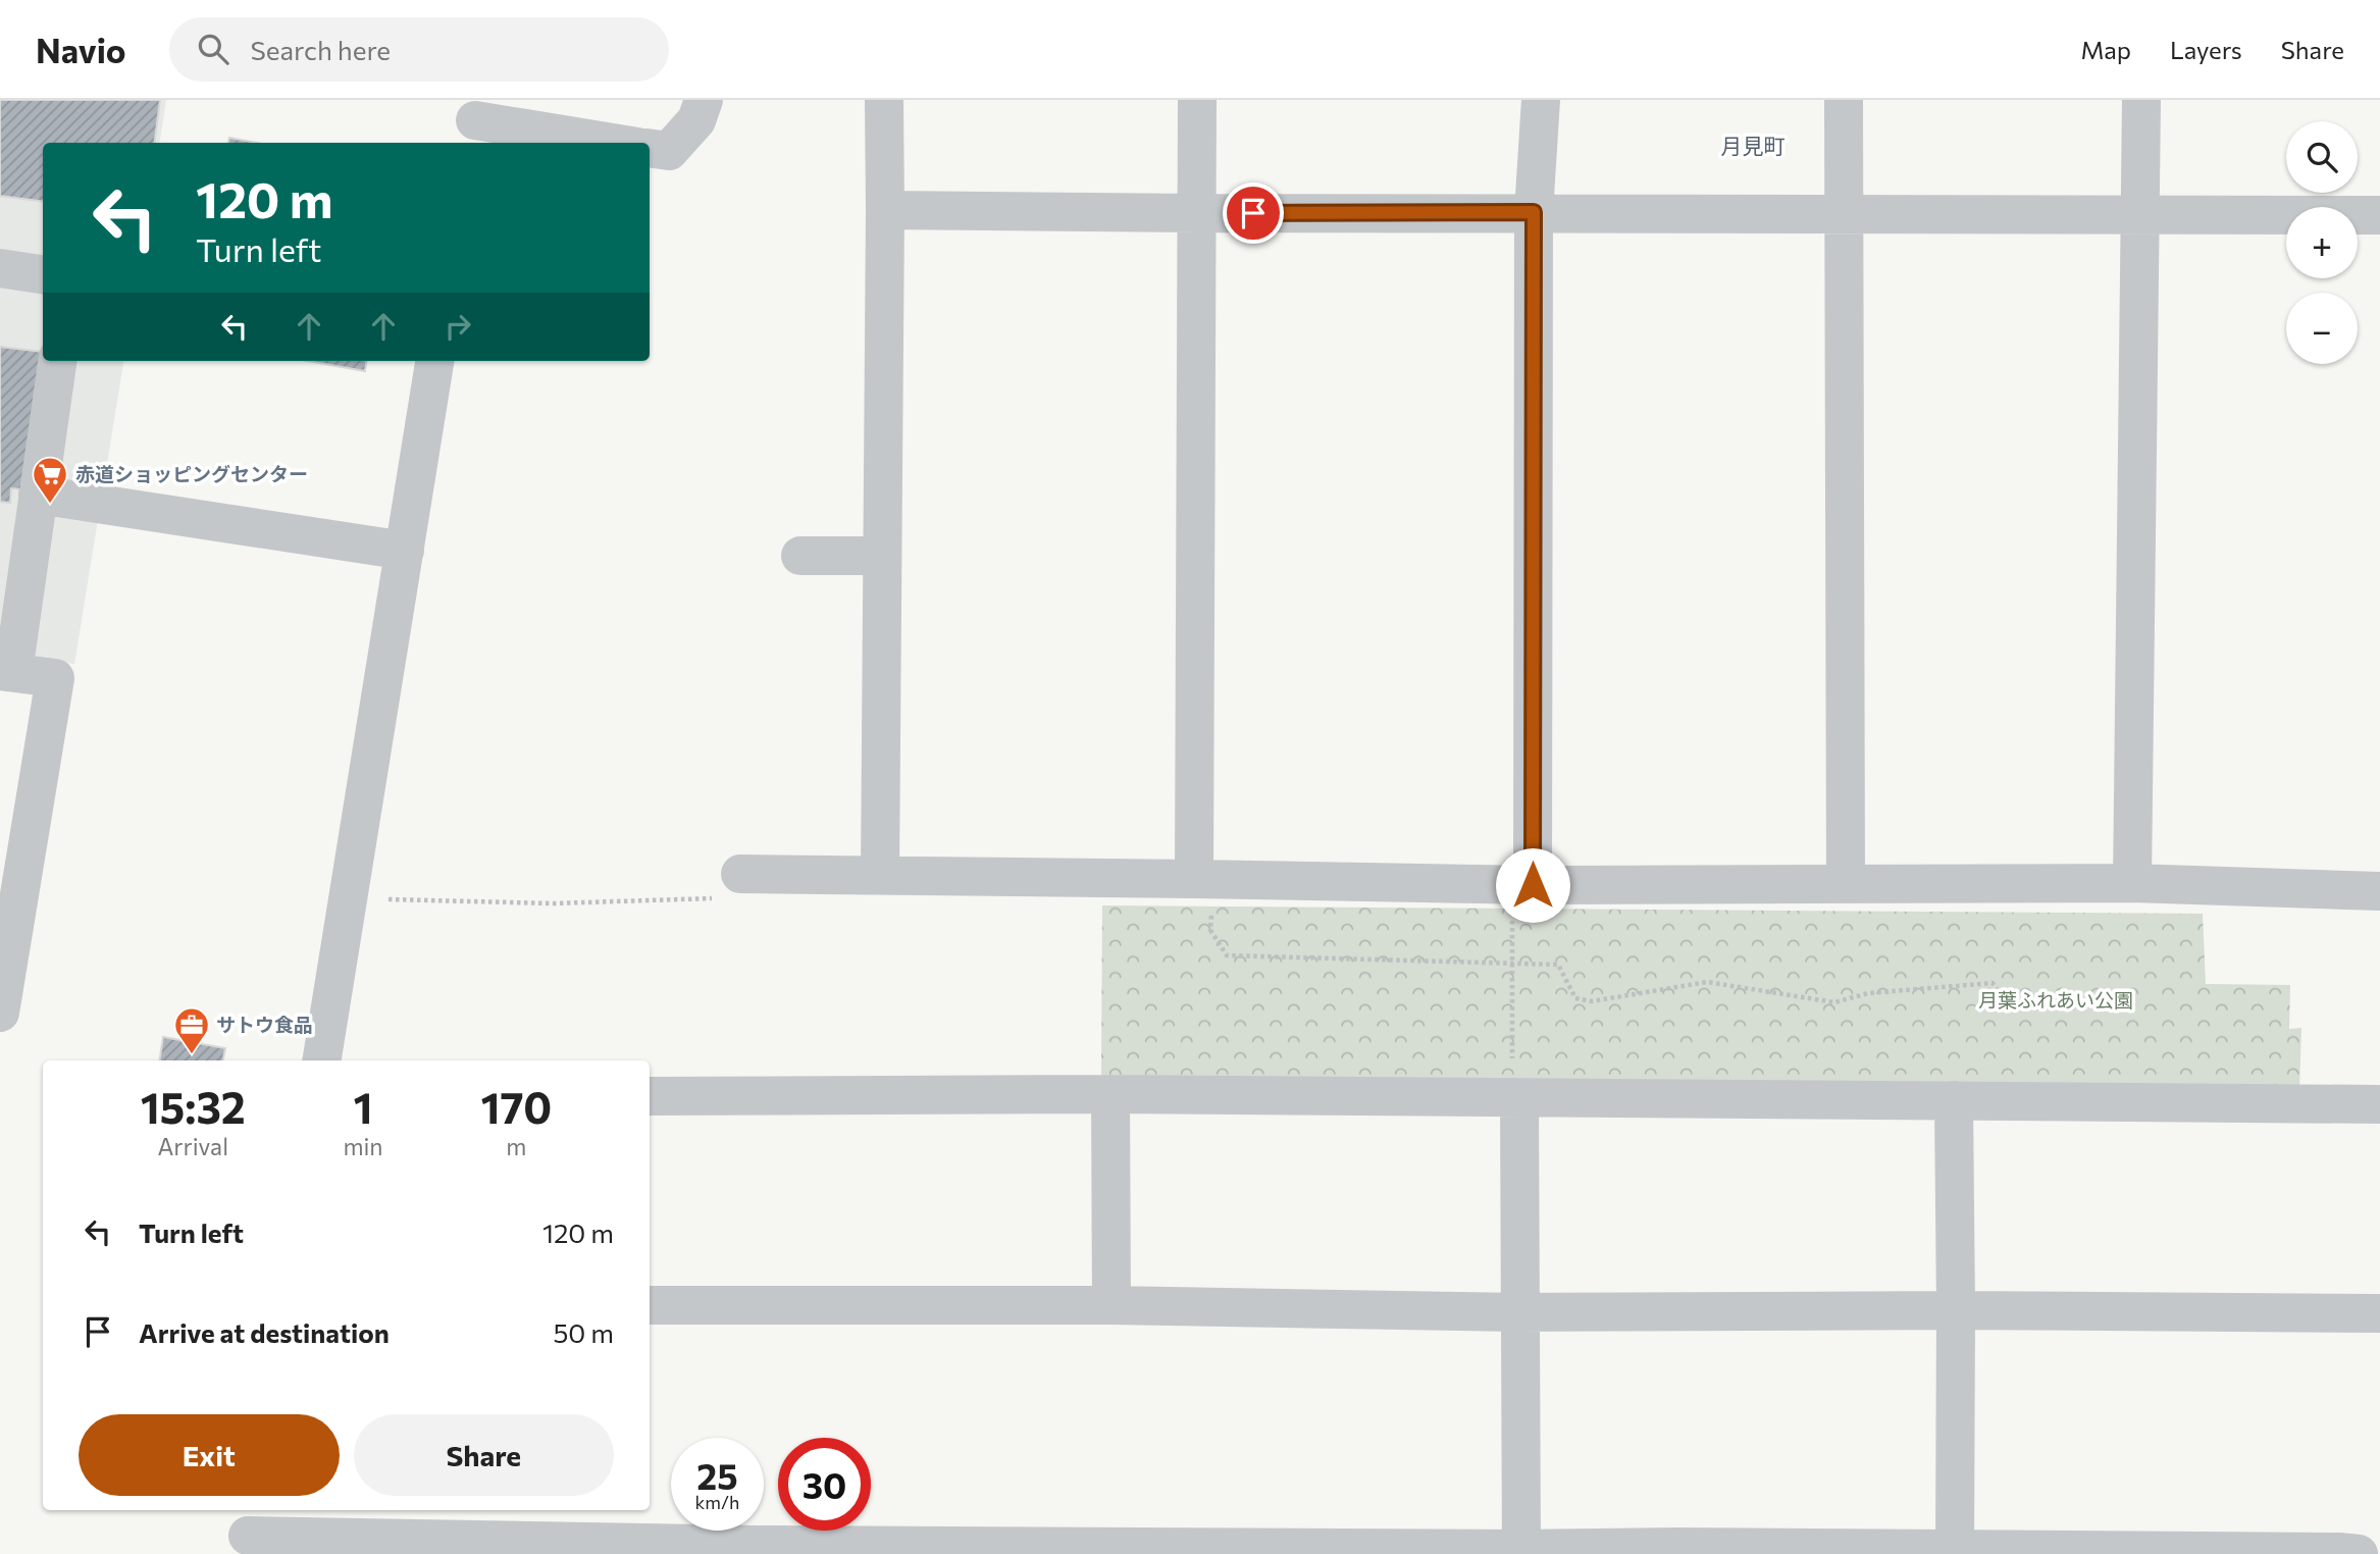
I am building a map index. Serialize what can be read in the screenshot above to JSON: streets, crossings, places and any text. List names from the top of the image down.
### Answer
{
  "districts": ["月見町"],
  "parks": ["月葉ふれあい公園"],
  "places": {
    "supermarket": ["赤道ショッピングセンター"],
    "office": ["サトウ食品"]
  },
  "page": {
    "header": "Navio",
    "search": "Search here",
    "nav": ["Map", "Layers", "Share"],
    "map_buttons": ["+", "−"],
    "turn": ["120 m", "Turn left"],
    "eta": [
      "15:32",
      "Arrival",
      "1",
      "min",
      "170",
      "m"
    ],
    "list": [
      {
        "name": "Turn left",
        "value": "120 m"
      },
      {
        "name": "Arrive at destination",
        "value": "50 m"
      }
    ],
    "buttons": ["Exit", "Share"],
    "speed": "25 km/h",
    "limit": "30"
  }
}
